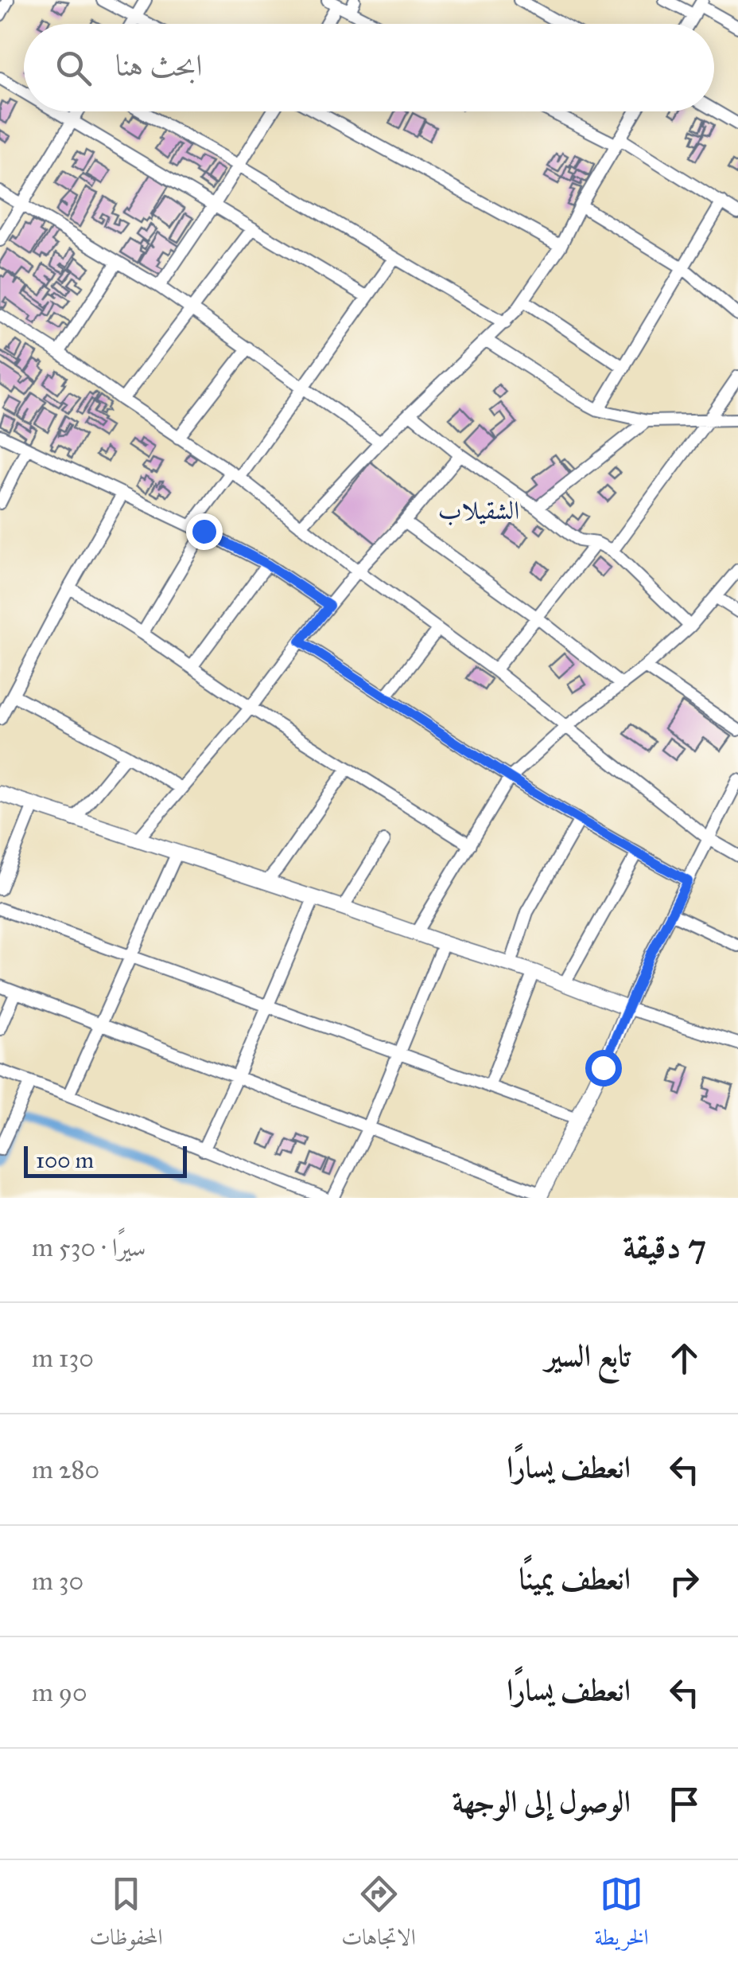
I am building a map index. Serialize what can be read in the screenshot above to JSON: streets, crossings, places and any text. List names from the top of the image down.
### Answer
{
  "districts": ["الشقيلاب"],
  "scale_bar": "100 m",
  "page": {
    "search": "ابحث هنا",
    "scale": "100 m",
    "heading": ["7 دقيقة", "سيرًا · 530 m"],
    "list": [
      ["تابع السير", "130 m"],
      ["انعطف يسارًا", "280 m"],
      ["انعطف يمينًا", "30 m"],
      ["انعطف يسارًا", "90 m"],
      "الوصول إلى الوجهة"
    ],
    "nav": ["الخريطة", "الاتجاهات", "المحفوظات"]
  }
}
